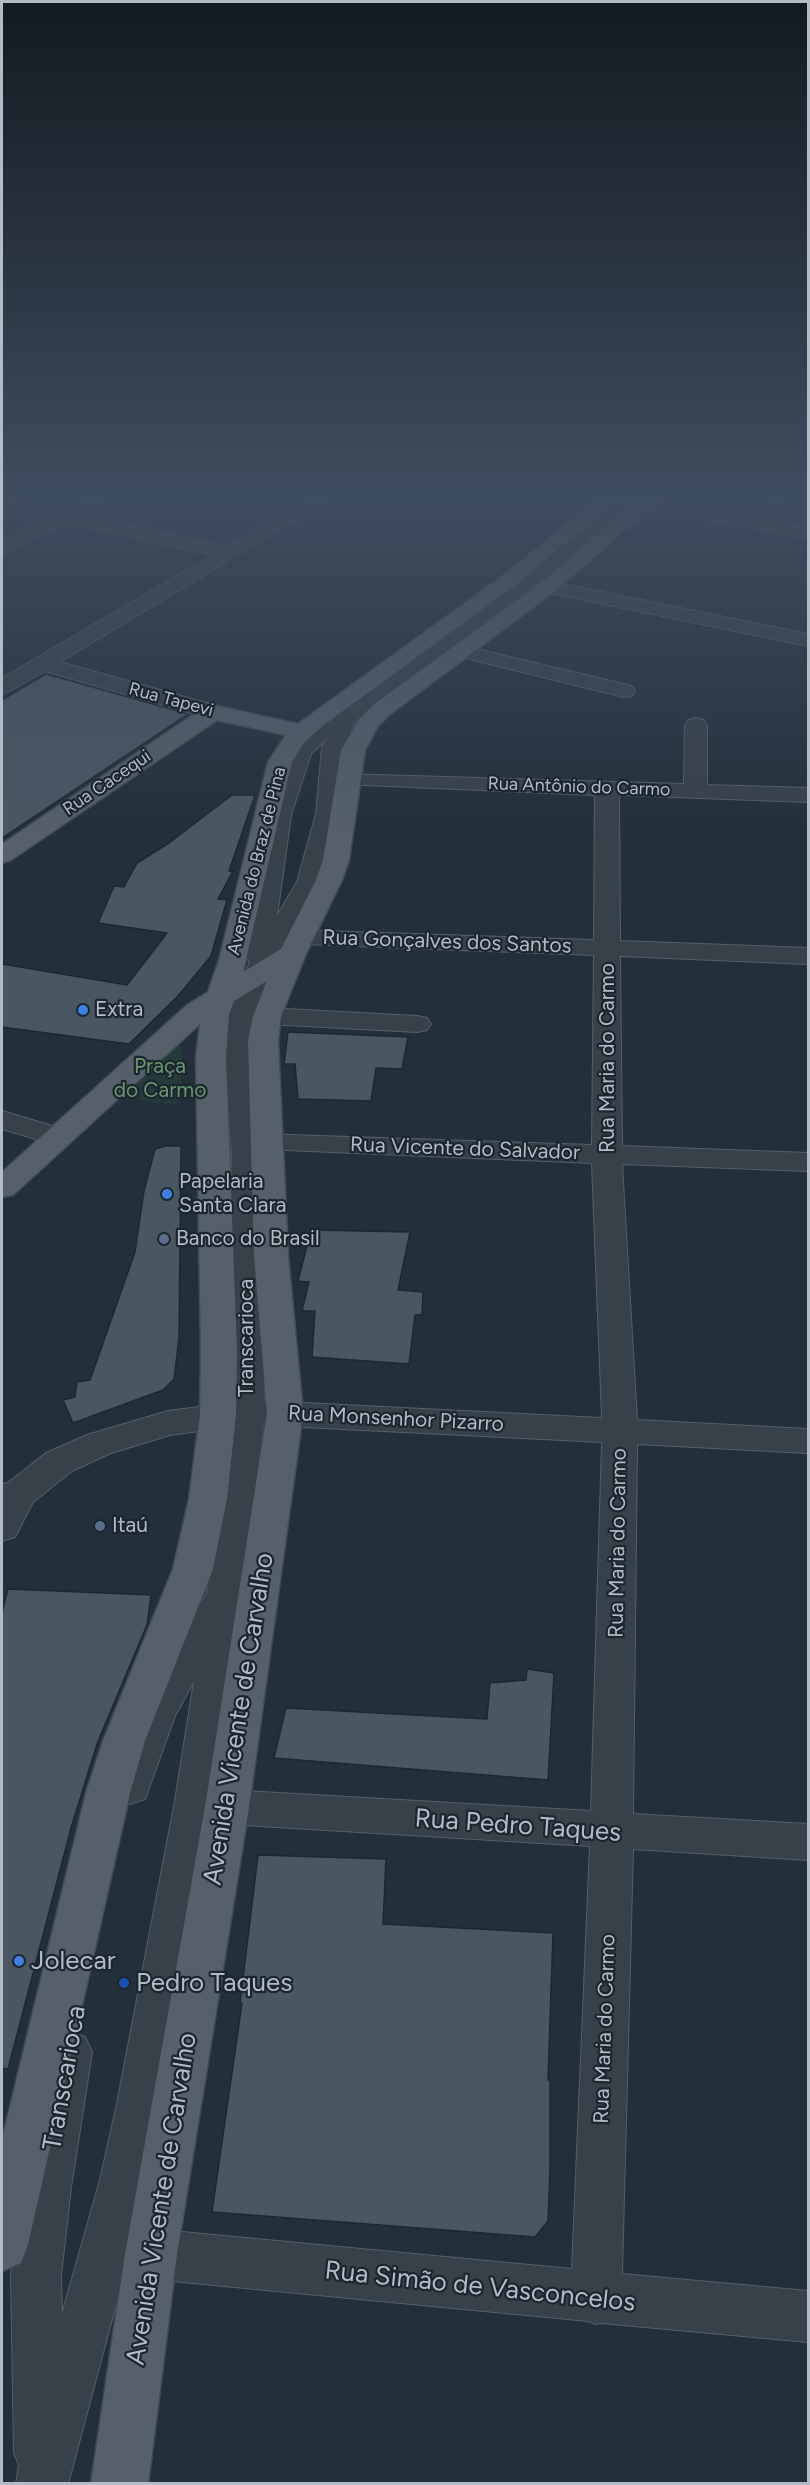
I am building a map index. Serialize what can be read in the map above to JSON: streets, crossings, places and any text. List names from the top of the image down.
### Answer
{
  "streets": {
    "main road": [
      "Rua Tapevi",
      "Rua Cacequi",
      "Avenida do Braz de Pina",
      "Avenida Vicente de Carvalho"
    ],
    "street": [
      "Rua Antônio do Carmo",
      "Rua Gonçalves dos Santos",
      "Rua Maria do Carmo",
      "Rua Vicente do Salvador",
      "Transcarioca",
      "Rua Monsenhor Pizarro",
      "Rua Pedro Taques",
      "Rua Simão de Vasconcelos"
    ]
  },
  "crossings": [
    ["Rua Tapevi", "Rua Cacequi"],
    ["Rua Tapevi", "Avenida do Braz de Pina"],
    ["Rua Antônio do Carmo", "Rua Maria do Carmo"],
    ["Avenida do Braz de Pina", "Rua Gonçalves dos Santos"],
    ["Avenida do Braz de Pina", "Transcarioca"],
    ["Avenida do Braz de Pina", "Avenida Vicente de Carvalho"],
    ["Rua Gonçalves dos Santos", "Rua Maria do Carmo"],
    ["Rua Gonçalves dos Santos", "Avenida Vicente de Carvalho"],
    ["Rua Maria do Carmo", "Rua Vicente do Salvador"],
    ["Rua Maria do Carmo", "Rua Monsenhor Pizarro"],
    ["Rua Maria do Carmo", "Rua Pedro Taques"],
    ["Rua Maria do Carmo", "Rua Simão de Vasconcelos"],
    ["Rua Vicente do Salvador", "Avenida Vicente de Carvalho"],
    ["Transcarioca", "Rua Monsenhor Pizarro"],
    ["Transcarioca", "Avenida Vicente de Carvalho"],
    ["Rua Monsenhor Pizarro", "Avenida Vicente de Carvalho"],
    ["Avenida Vicente de Carvalho", "Rua Pedro Taques"],
    ["Avenida Vicente de Carvalho", "Rua Simão de Vasconcelos"]
  ],
  "parks": ["Praça do Carmo"],
  "places": [
    "Extra",
    "Papelaria Santa Clara",
    "Banco do Brasil",
    "Itaú",
    "Jolecar",
    "Pedro Taques"
  ]
}
